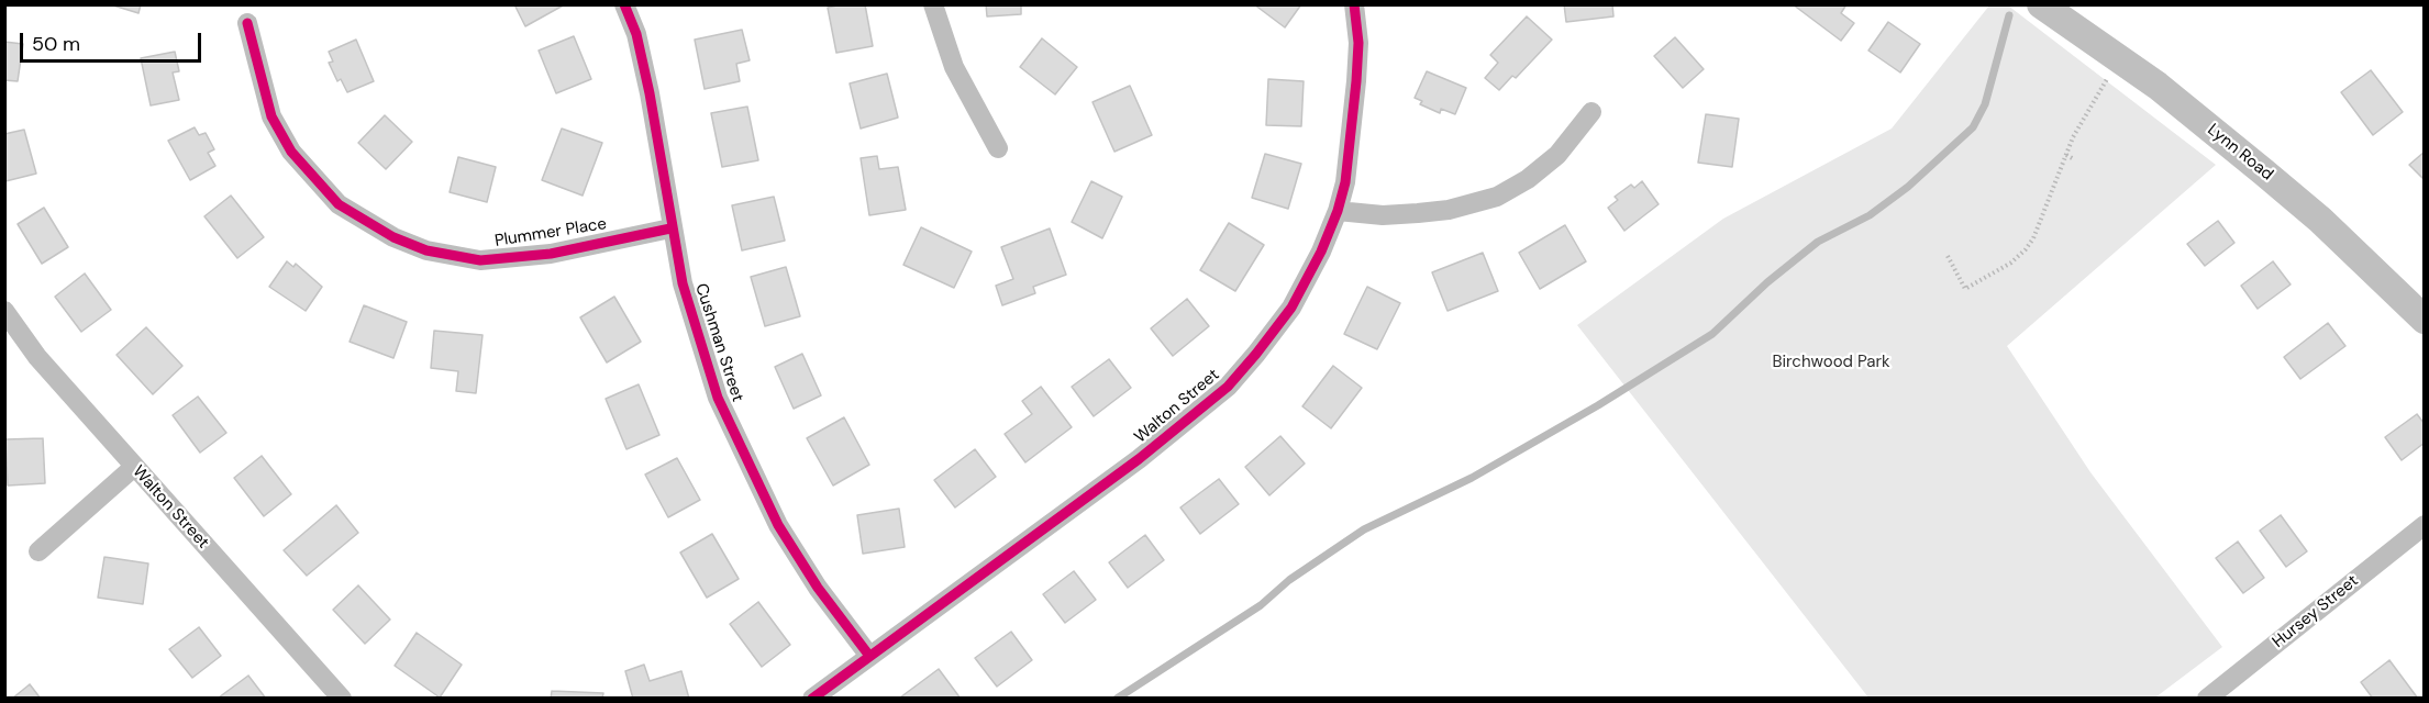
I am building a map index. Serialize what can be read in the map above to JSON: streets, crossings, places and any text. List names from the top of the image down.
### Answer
{
  "streets": {
    "street": [
      "Lynn Road",
      "Plummer Place",
      "Cushman Street",
      "Walton Street",
      "Hursey Street"
    ]
  },
  "crossings": [
    ["Plummer Place", "Cushman Street"],
    ["Cushman Street", "Walton Street"]
  ],
  "parks": ["Birchwood Park"],
  "scale_bar": "50 m"
}
